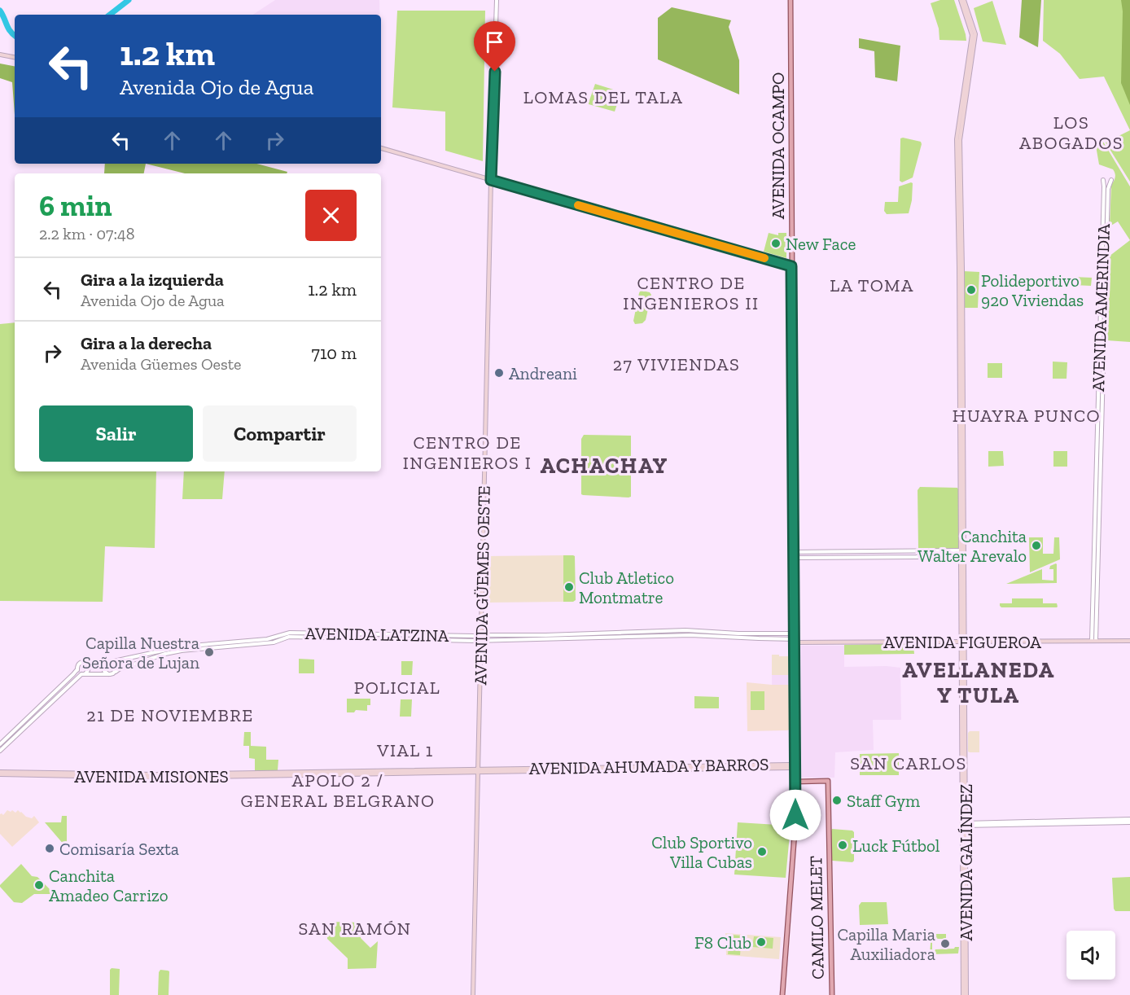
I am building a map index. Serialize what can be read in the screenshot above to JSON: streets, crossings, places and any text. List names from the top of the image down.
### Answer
{
  "streets": {
    "main road": [
      "AVENIDA OCAMPO",
      "AVENIDA GÜEMES OESTE",
      "AVENIDA FIGUEROA",
      "AVENIDA AHUMADA Y BARROS",
      "AVENIDA MISIONES",
      "AVENIDA GALÍNDEZ",
      "CAMILO MELET"
    ],
    "street": ["AVENIDA AMERINDIA", "AVENIDA LATZINA"]
  },
  "crossings": [
    ["AVENIDA OCAMPO", "AVENIDA LATZINA"],
    ["AVENIDA OCAMPO", "AVENIDA FIGUEROA"],
    ["AVENIDA OCAMPO", "AVENIDA AHUMADA Y BARROS"],
    ["AVENIDA OCAMPO", "CAMILO MELET"],
    ["AVENIDA AMERINDIA", "AVENIDA FIGUEROA"],
    ["AVENIDA GÜEMES OESTE", "AVENIDA LATZINA"],
    ["AVENIDA GÜEMES OESTE", "AVENIDA AHUMADA Y BARROS"],
    ["AVENIDA GÜEMES OESTE", "AVENIDA MISIONES"],
    ["AVENIDA LATZINA", "AVENIDA FIGUEROA"],
    ["AVENIDA FIGUEROA", "AVENIDA GALÍNDEZ"],
    ["AVENIDA AHUMADA Y BARROS", "AVENIDA MISIONES"]
  ],
  "districts": [
    "LOMAS DEL TALA",
    "LOS ABOGADOS",
    "CENTRO DE INGENIEROS II",
    "LA TOMA",
    "27 VIVIENDAS",
    "HUAYRA PUNCO",
    "CENTRO DE INGENIEROS I",
    "ACHACHAY",
    "AVELLANEDA Y TULA",
    "POLICIAL",
    "21 DE NOVIEMBRE",
    "VIAL 1",
    "SAN CARLOS",
    "APOLO 2 / GENERAL BELGRANO",
    "SAN RAMÓN"
  ],
  "places": [
    "New Face",
    "Polideportivo 920 Viviendas",
    "Andreani",
    "Canchita Walter Arevalo",
    "Club Atletico Montmatre",
    "Capilla Nuestra Señora de Lujan",
    "Staff Gym",
    "Luck Fútbol",
    "Comisaría Sexta",
    "Club Sportivo Villa Cubas",
    "Canchita Amadeo Carrizo",
    "F8 Club",
    "Capilla Maria Auxiliadora"
  ],
  "page": {
    "turn": ["1.2 km", "Avenida Ojo de Agua"],
    "heading": ["6 min", "2.2 km · 07:48"],
    "list": [
      {
        "name": "Gira a la izquierda",
        "note": "Avenida Ojo de Agua",
        "value": "1.2 km"
      },
      {
        "name": "Gira a la derecha",
        "note": "Avenida Güemes Oeste",
        "value": "710 m"
      }
    ],
    "buttons": ["Salir", "Compartir"]
  }
}
